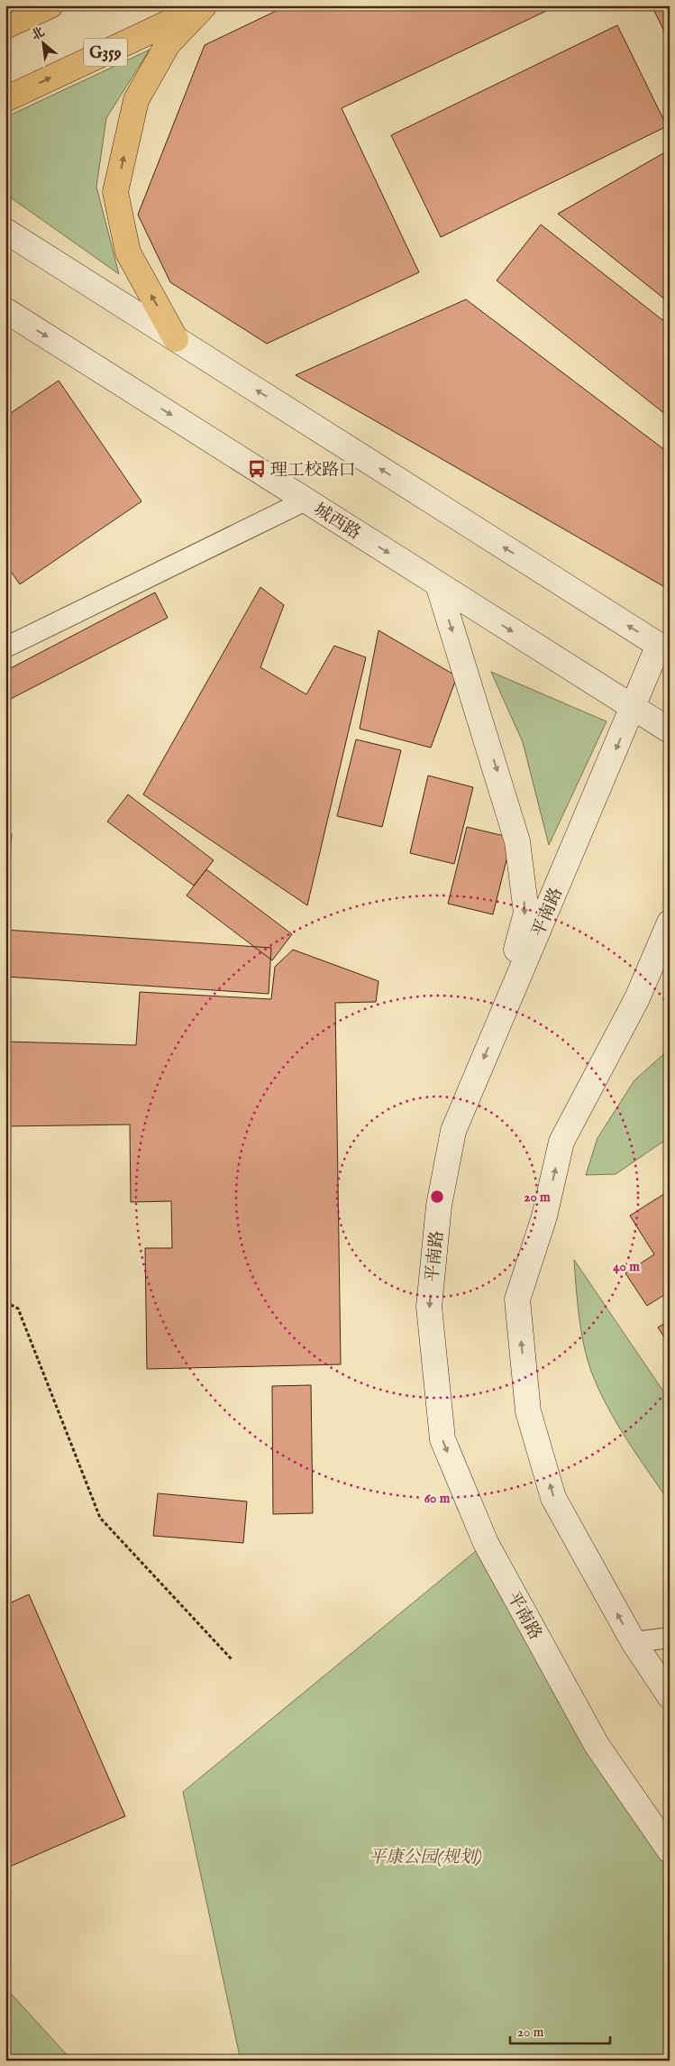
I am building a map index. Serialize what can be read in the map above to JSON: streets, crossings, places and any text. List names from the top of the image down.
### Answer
{
  "streets": {
    "highway": ["G359"],
    "main road": ["城西路", "平南路"]
  },
  "crossings": [
    ["城西路", "平南路"]
  ],
  "parks": ["平康公园(规划)"],
  "places": {
    "bus stop": ["理工校路口"]
  },
  "scale_bar": "20 m",
  "north": "top left",
  "rings": ["20 m", "40 m", "60 m"]
}
